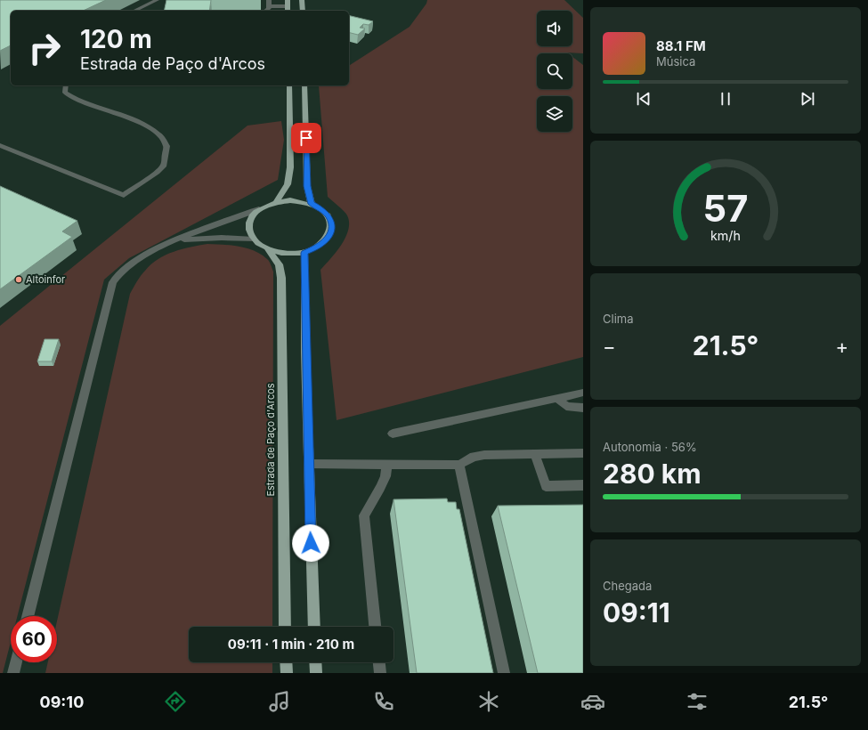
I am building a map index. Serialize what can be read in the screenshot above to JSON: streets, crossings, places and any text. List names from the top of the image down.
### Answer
{
  "streets": {
    "main road": ["Estrada de Paço d'Arcos"]
  },
  "places": ["Altoinfor"],
  "page": {
    "turn": ["120 m", "Estrada de Paço d'Arcos"],
    "song": ["88.1 FM", "Música"],
    "tile": [
      "Clima",
      ["Autonomia · 56%", "280 km"],
      ["Chegada", "09:11"]
    ],
    "heat": ["−", "21.5°", "+"],
    "limit": "60",
    "trip": "09:11 · 1 min · 210 m",
    "tabs": ["09:10", "21.5°"],
    "gauge": ["57", "km/h"]
  }
}
